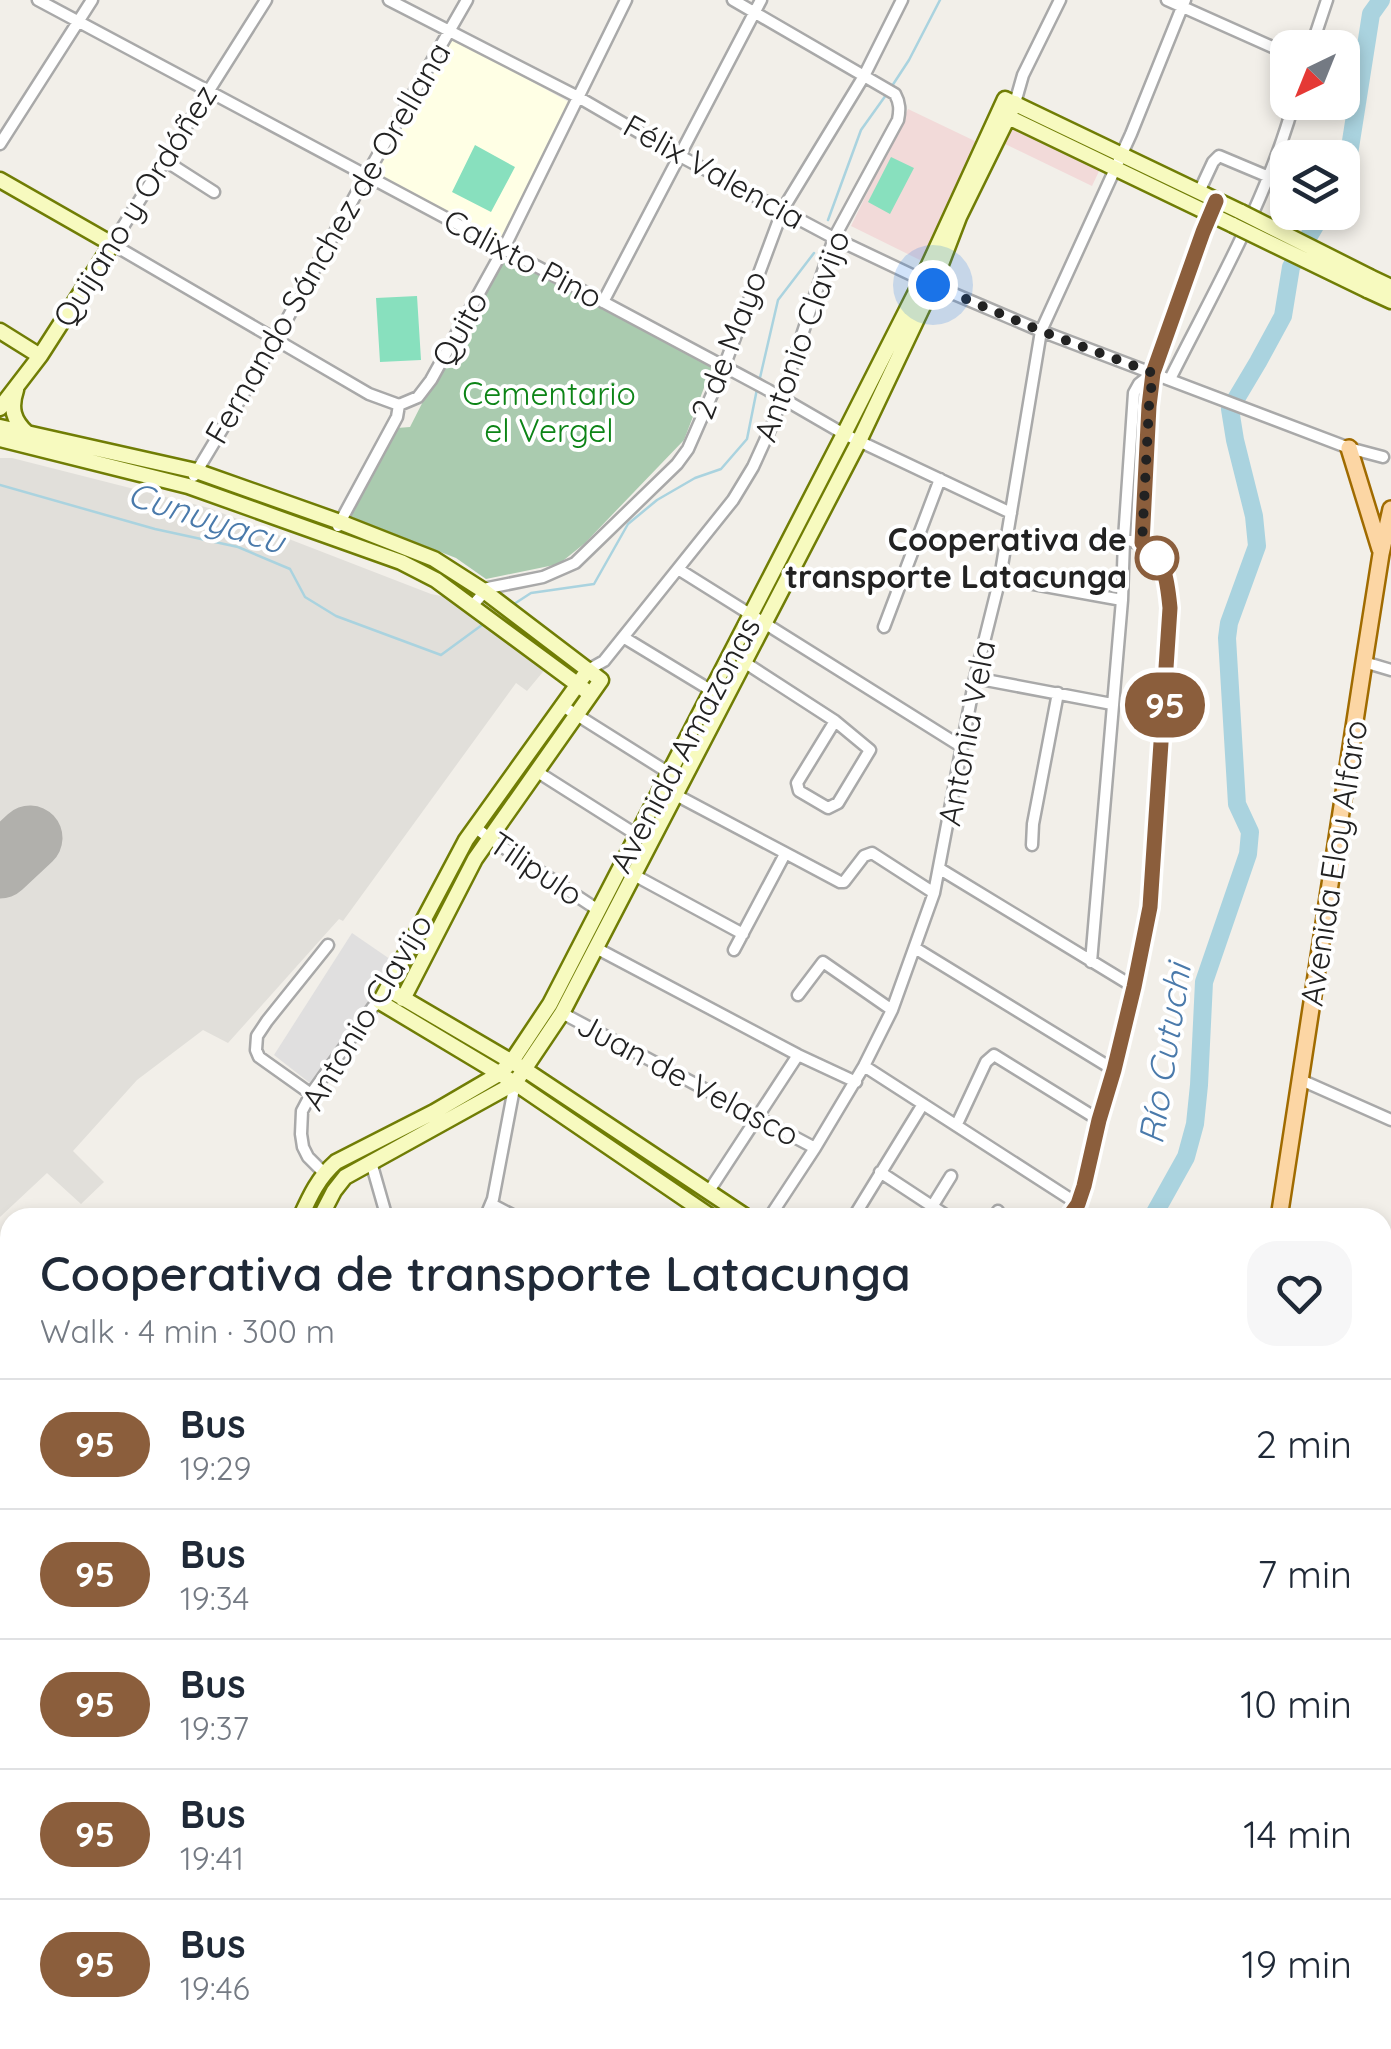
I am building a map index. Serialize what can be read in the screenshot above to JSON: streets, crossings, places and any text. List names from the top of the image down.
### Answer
{
  "streets": {
    "main road": [
      "Quijano y Ordóñez",
      "Antonio Clavijo",
      "Avenida Amazonas",
      "Avenida Eloy Alfaro"
    ],
    "street": [
      "Félix Valencia",
      "Fernando Sánchez de Orellana",
      "Calixto Pino",
      "Quito",
      "2 de Mayo",
      "Antonia Vela",
      "Tilipulo",
      "Juan de Velasco"
    ]
  },
  "crossings": [
    ["Félix Valencia", "Fernando Sánchez de Orellana"],
    ["Félix Valencia", "Quito"],
    ["Félix Valencia", "Antonio Clavijo"],
    ["Félix Valencia", "2 de Mayo"],
    ["Félix Valencia", "Antonia Vela"],
    ["Félix Valencia", "Avenida Amazonas"],
    ["Quijano y Ordóñez", "Calixto Pino"],
    ["Fernando Sánchez de Orellana", "Calixto Pino"],
    ["Calixto Pino", "Quito"],
    ["Calixto Pino", "Antonio Clavijo"],
    ["Calixto Pino", "2 de Mayo"],
    ["Calixto Pino", "Antonia Vela"],
    ["Calixto Pino", "Avenida Amazonas"],
    ["Antonio Clavijo", "2 de Mayo"],
    ["Antonio Clavijo", "Avenida Amazonas"],
    ["Antonio Clavijo", "Tilipulo"],
    ["Antonia Vela", "Juan de Velasco"],
    ["Avenida Amazonas", "Tilipulo"],
    ["Avenida Amazonas", "Juan de Velasco"]
  ],
  "water": ["Cunuyacu", "Río Cutuchi"],
  "parks": ["Cementario el Vergel"],
  "places": ["Cooperativa de transporte Latacunga"],
  "lines": ["bus line 95"],
  "north": "bottom left",
  "page": {
    "on_map": "95",
    "heading": ["Cooperativa de transporte Latacunga", "Walk · 4 min · 300 m"],
    "list": [
      {
        "mark": "95",
        "name": "Bus",
        "note": "19:29",
        "value": "2 min"
      },
      {
        "mark": "95",
        "name": "Bus",
        "note": "19:34",
        "value": "7 min"
      },
      {
        "mark": "95",
        "name": "Bus",
        "note": "19:37",
        "value": "10 min"
      },
      {
        "mark": "95",
        "name": "Bus",
        "note": "19:41",
        "value": "14 min"
      },
      {
        "mark": "95",
        "name": "Bus",
        "note": "19:46",
        "value": "19 min"
      }
    ]
  }
}
